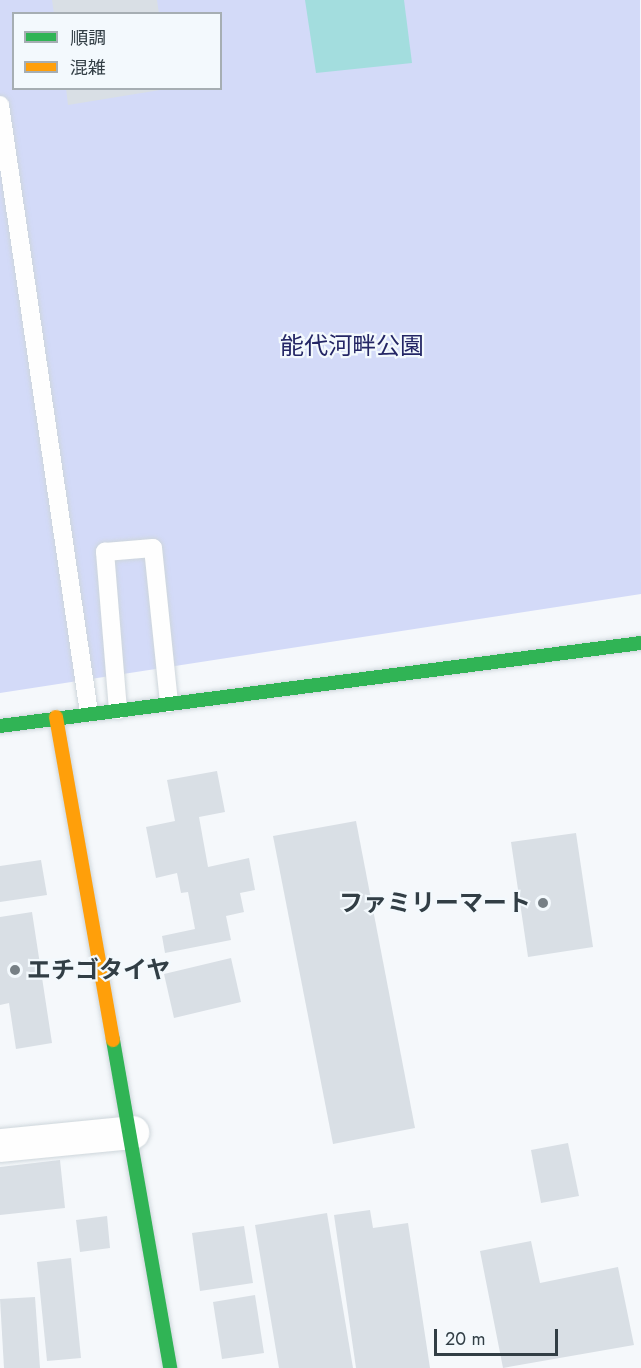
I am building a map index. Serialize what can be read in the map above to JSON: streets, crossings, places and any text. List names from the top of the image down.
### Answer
{
  "parks": ["能代河畔公園"],
  "places": ["ファミリーマート", "エチゴタイヤ"],
  "legend": ["順調", "混雑"],
  "scale_bar": "20 m"
}
